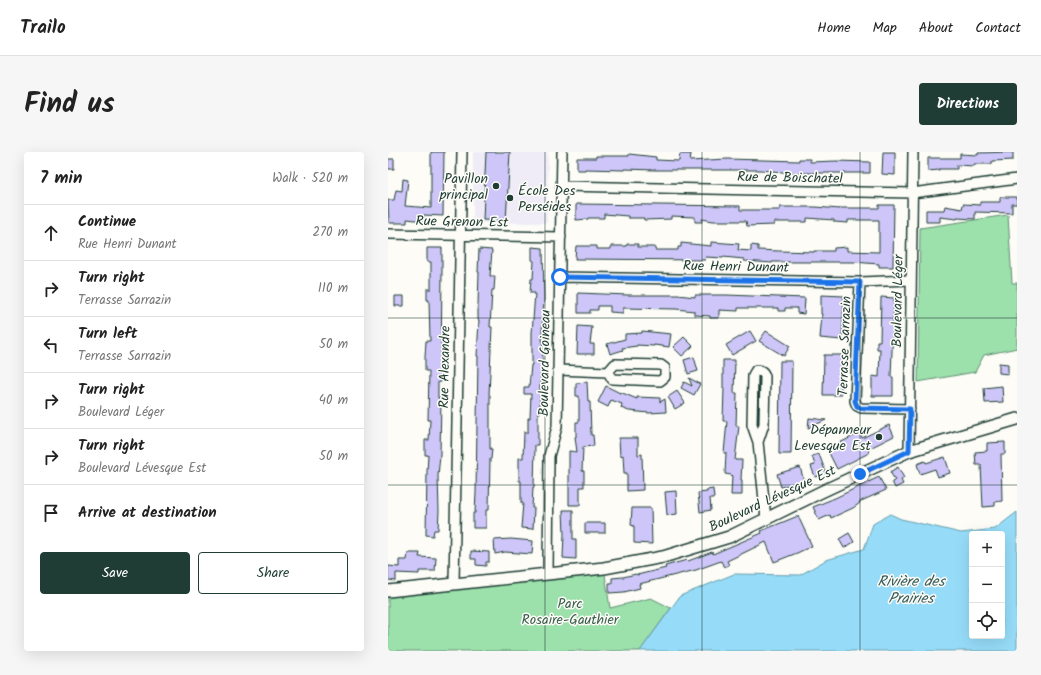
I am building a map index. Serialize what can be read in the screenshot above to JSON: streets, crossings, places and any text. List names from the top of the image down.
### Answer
{
  "streets": {
    "street": [
      "Rue de Boischatel",
      "Rue Grenon Est",
      "Rue Henri Dunant",
      "Boulevard Léger",
      "Terrasse Sarrazin",
      "Boulevard Goineau",
      "Rue Alexandre",
      "Boulevard Lévesque Est"
    ]
  },
  "crossings": [
    ["Rue de Boischatel", "Boulevard Léger"],
    ["Rue de Boischatel", "Boulevard Goineau"],
    ["Rue Grenon Est", "Boulevard Goineau"],
    ["Rue Grenon Est", "Rue Alexandre"],
    ["Rue Henri Dunant", "Boulevard Léger"],
    ["Rue Henri Dunant", "Terrasse Sarrazin"],
    ["Rue Henri Dunant", "Boulevard Goineau"],
    ["Boulevard Léger", "Terrasse Sarrazin"],
    ["Boulevard Léger", "Boulevard Lévesque Est"],
    ["Boulevard Goineau", "Boulevard Lévesque Est"],
    ["Rue Alexandre", "Boulevard Lévesque Est"]
  ],
  "water": ["Rivière des Prairies"],
  "parks": ["Parc Rosaire-Gauthier"],
  "places": ["Pavillon principal", "École Des Perséides", "Dépanneur Levesque Est"],
  "page": {
    "header": "Trailo",
    "nav": [
      "Home",
      "Map",
      "About",
      "Contact"
    ],
    "title": "Find us",
    "buttons": [
      "Directions",
      ["Save", "Share"]
    ],
    "heading": ["7 min", "Walk · 520 m"],
    "list": [
      ["Continue", "Rue Henri Dunant", "270 m"],
      ["Turn right", "Terrasse Sarrazin", "110 m"],
      ["Turn left", "Terrasse Sarrazin", "50 m"],
      ["Turn right", "Boulevard Léger", "40 m"],
      ["Turn right", "Boulevard Lévesque Est", "50 m"],
      "Arrive at destination"
    ],
    "map_buttons": ["+", "−"]
  }
}
